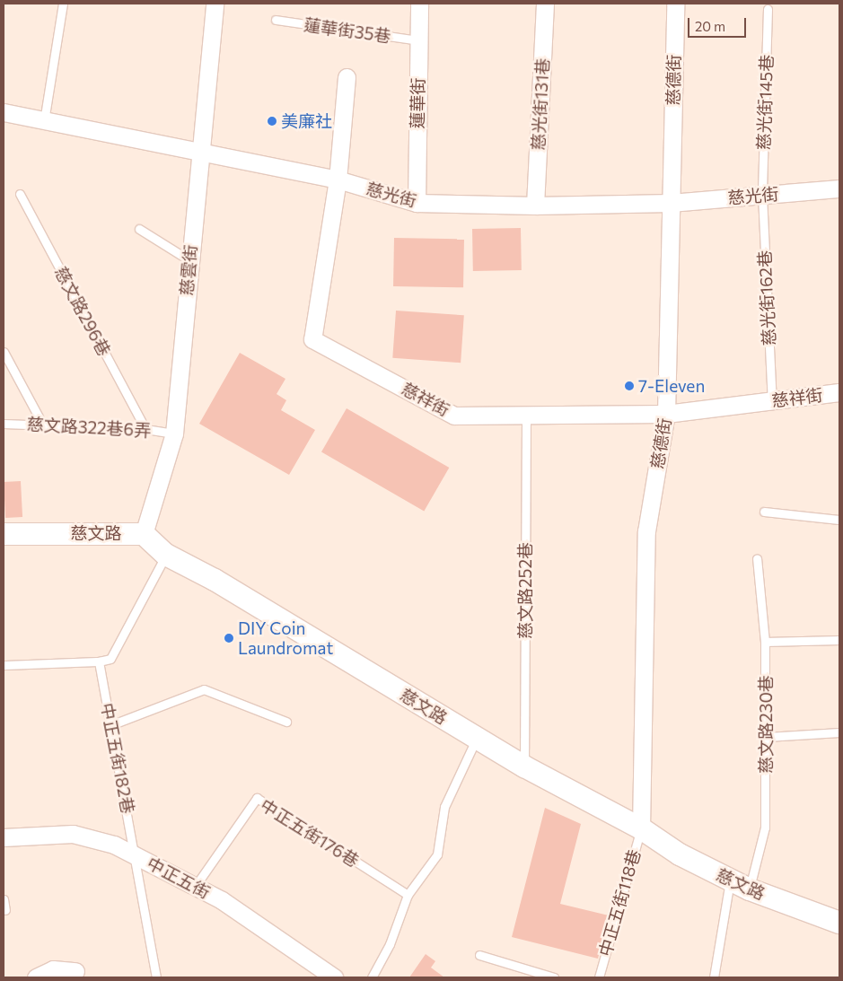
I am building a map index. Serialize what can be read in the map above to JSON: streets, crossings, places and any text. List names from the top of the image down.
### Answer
{
  "streets": {
    "street": [
      "慈德街",
      "蓮華街",
      "慈光街131巷",
      "慈光街",
      "慈雲街",
      "慈祥街",
      "慈文路",
      "中正五街"
    ],
    "lane": [
      "蓮華街35巷",
      "慈光街145巷",
      "慈光街162巷",
      "慈文路296巷",
      "慈文路322巷6弄",
      "慈文路252巷",
      "慈文路230巷",
      "中正五街182巷",
      "中正五街176巷",
      "中正五街118巷"
    ]
  },
  "crossings": [
    ["蓮華街35巷", "蓮華街"],
    ["慈德街", "慈光街"],
    ["慈德街", "慈祥街"],
    ["慈德街", "慈文路"],
    ["慈德街", "中正五街118巷"],
    ["慈光街145巷", "慈光街"],
    ["慈光街145巷", "慈光街162巷"],
    ["蓮華街", "慈光街"],
    ["慈光街131巷", "慈光街"],
    ["慈光街", "慈雲街"],
    ["慈光街", "慈光街162巷"],
    ["慈光街", "慈祥街"],
    ["慈雲街", "慈文路322巷6弄"],
    ["慈雲街", "慈文路"],
    ["慈光街162巷", "慈祥街"],
    ["慈文路296巷", "慈文路322巷6弄"],
    ["慈祥街", "慈文路252巷"],
    ["慈文路", "慈文路252巷"],
    ["慈文路", "慈文路230巷"],
    ["慈文路", "中正五街118巷"],
    ["中正五街182巷", "中正五街"],
    ["中正五街176巷", "中正五街"]
  ],
  "places": ["美廉社", "7-Eleven", "DIY Coin Laundromat"],
  "scale_bar": "20 m"
}
